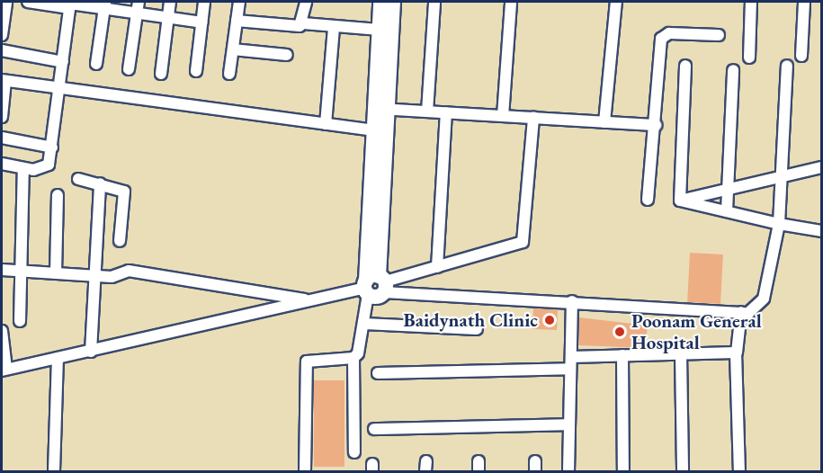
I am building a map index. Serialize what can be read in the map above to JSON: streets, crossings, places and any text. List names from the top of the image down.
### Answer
{
  "places": ["Baidynath Clinic", "Poonam General Hospital"]
}
